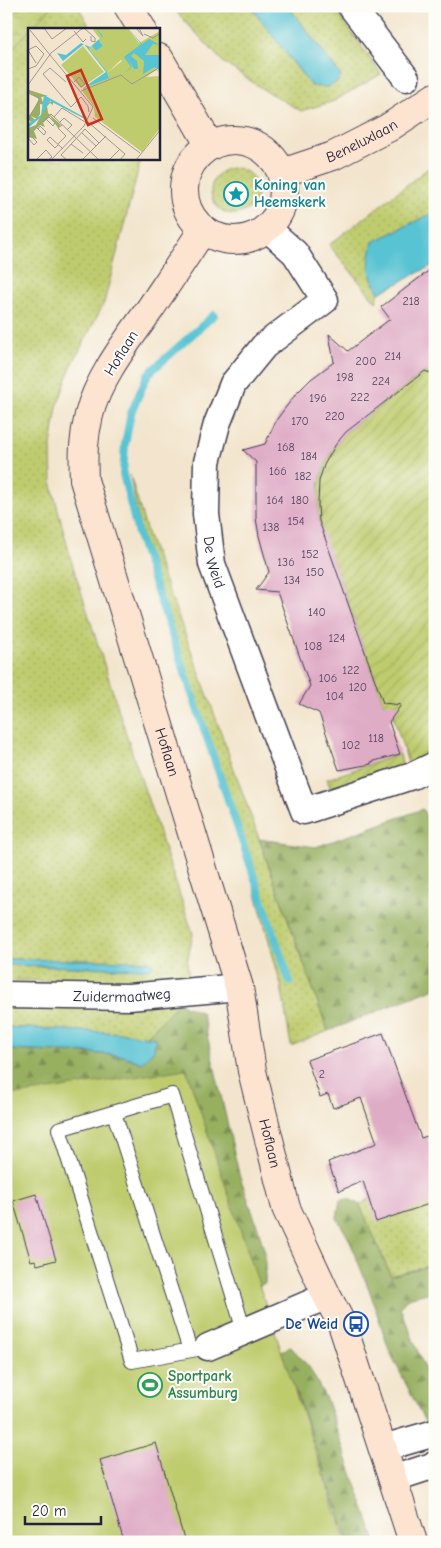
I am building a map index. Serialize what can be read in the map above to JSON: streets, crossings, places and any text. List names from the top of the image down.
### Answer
{
  "streets": {
    "main road": ["Beneluxlaan", "Hoflaan"],
    "street": ["De Weid", "Zuidermaatweg"]
  },
  "crossings": [
    ["Beneluxlaan", "Hoflaan"],
    ["Beneluxlaan", "De Weid"],
    ["Hoflaan", "De Weid"],
    ["Hoflaan", "Zuidermaatweg"]
  ],
  "places": {
    "place": ["Koning van Heemskerk"],
    "bus stop": ["De Weid"],
    "sports": ["Sportpark Assumburg"]
  },
  "house_numbers": [
    "218",
    "214",
    "200",
    "198",
    "224",
    "222",
    "196",
    "220",
    "170",
    "168",
    "184",
    "166",
    "182",
    "164",
    "180",
    "154",
    "138",
    "152",
    "136",
    "150",
    "134",
    "140",
    "124",
    "108",
    "122",
    "106",
    "120",
    "104",
    "118",
    "102",
    "2"
  ],
  "scale_bar": "20 m"
}
